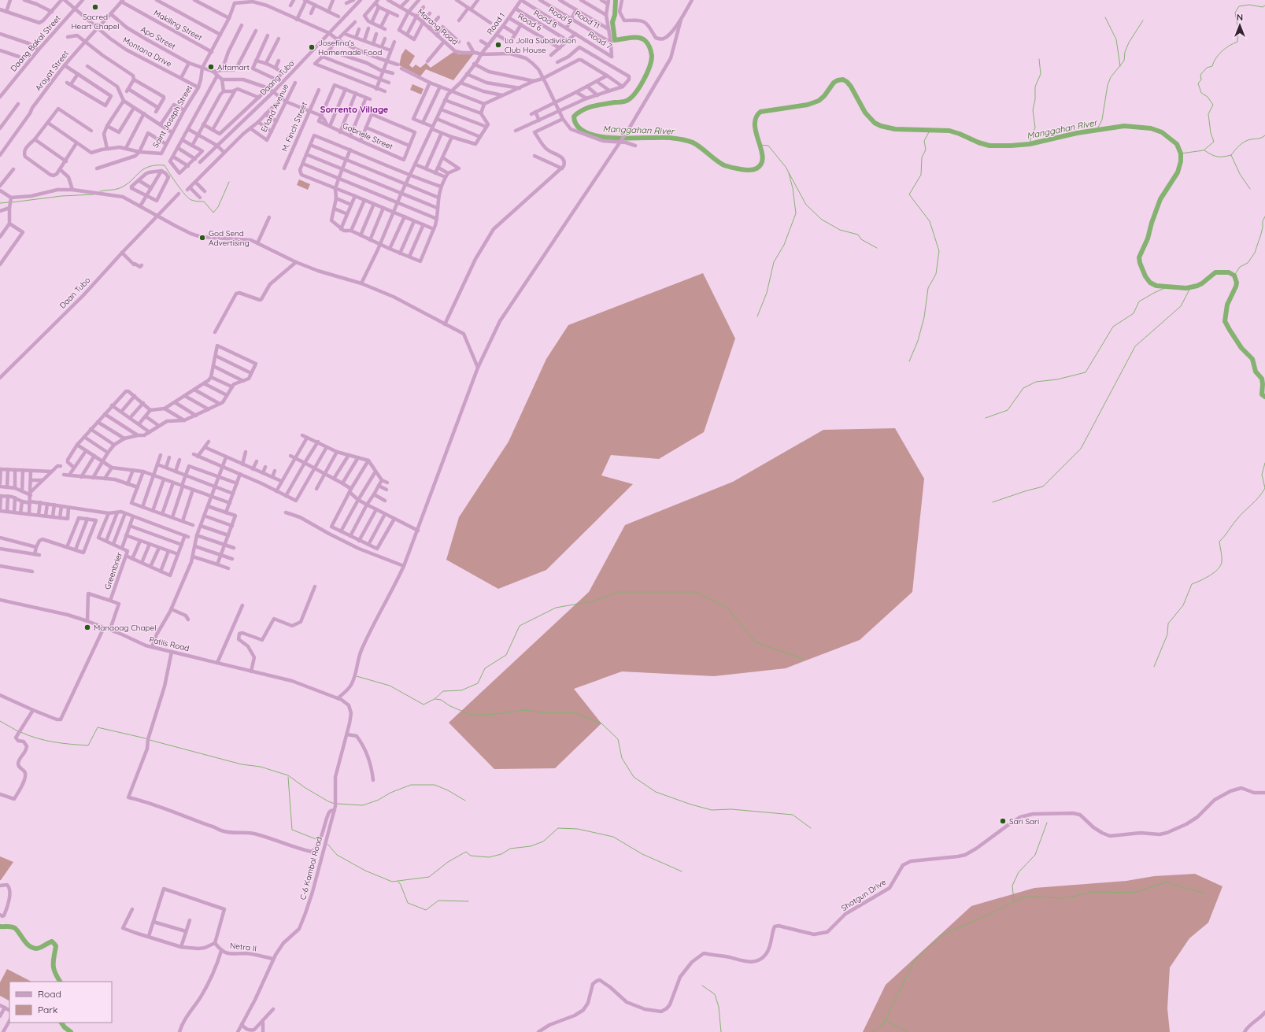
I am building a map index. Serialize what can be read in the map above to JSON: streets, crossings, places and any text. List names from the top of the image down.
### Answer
{
  "streets": {
    "street": [
      "Road 9",
      "Road 8",
      "Road 11",
      "Road 6",
      "Road 1",
      "Makiling Street",
      "Marang Road",
      "Apo Street",
      "Road 7",
      "Daang Bakal Street",
      "Montana Drive",
      "Arayat Street",
      "Daang Tubo",
      "Erland Avenue",
      "Saint Joseph Street",
      "M. Finch Street",
      "Gabriele Street",
      "Daan Tubo",
      "Greenbrier",
      "Patiis Road",
      "C-6 Kambal Road",
      "Shotgun Drive",
      "Netra II"
    ]
  },
  "crossings": [
    ["Road 9", "Road 1"],
    ["Road 9", "Road 7"],
    ["Road 8", "Road 1"],
    ["Road 8", "Road 7"],
    ["Road 11", "Road 7"],
    ["Road 6", "Road 1"],
    ["Road 6", "Road 7"],
    ["Road 1", "Marang Road"],
    ["Makiling Street", "Arayat Street"],
    ["Apo Street", "Arayat Street"],
    ["Apo Street", "Saint Joseph Street"],
    ["Daang Bakal Street", "Montana Drive"],
    ["Montana Drive", "Arayat Street"],
    ["Montana Drive", "Saint Joseph Street"],
    ["Greenbrier", "Patiis Road"],
    ["Patiis Road", "C-6 Kambal Road"],
    ["C-6 Kambal Road", "Netra II"]
  ],
  "districts": ["Sorrento Village"],
  "water": ["Manggahan River"],
  "places": [
    "Sacred Heart Chapel",
    "La Jolla Subdivision Club House",
    "Josefina's Homemade Food",
    "Alfamart",
    "God Send Advertising",
    "Manaoag Chapel",
    "Sari Sari"
  ],
  "legend": ["Road", "Park"],
  "north": "top"
}
